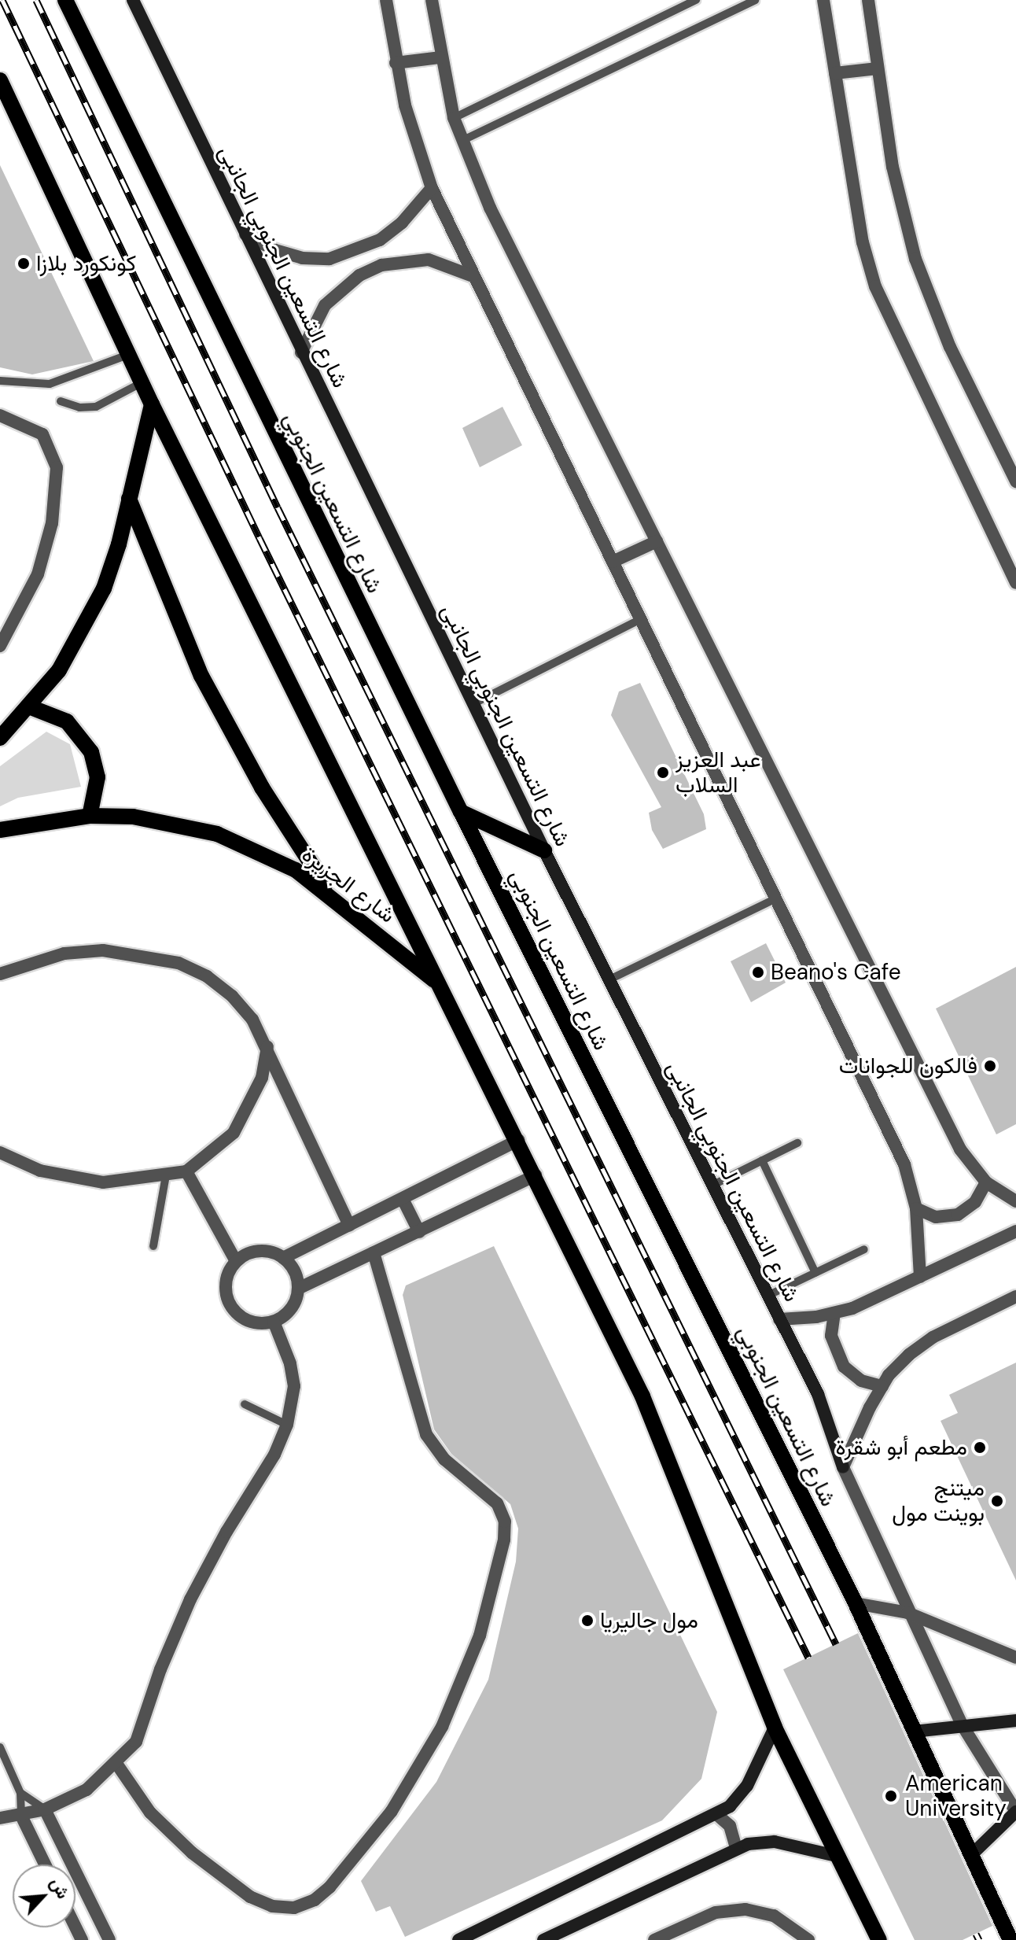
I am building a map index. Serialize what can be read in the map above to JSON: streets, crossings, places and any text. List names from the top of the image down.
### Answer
{
  "streets": {
    "main road": ["شارع التسعين الجنوبي", "شارع الجزيرة"],
    "street": ["شارع التسعين الجنوبي الجانبى"]
  },
  "places": [
    "كونكورد بلازا",
    "عبد العزيز السلاب",
    "Beano's Cafe",
    "فالكون للجوانات",
    "مطعم أبو شقرة",
    "ميتنج بوينت مول",
    "مول جاليريا",
    "American University"
  ],
  "north": "top right"
}
